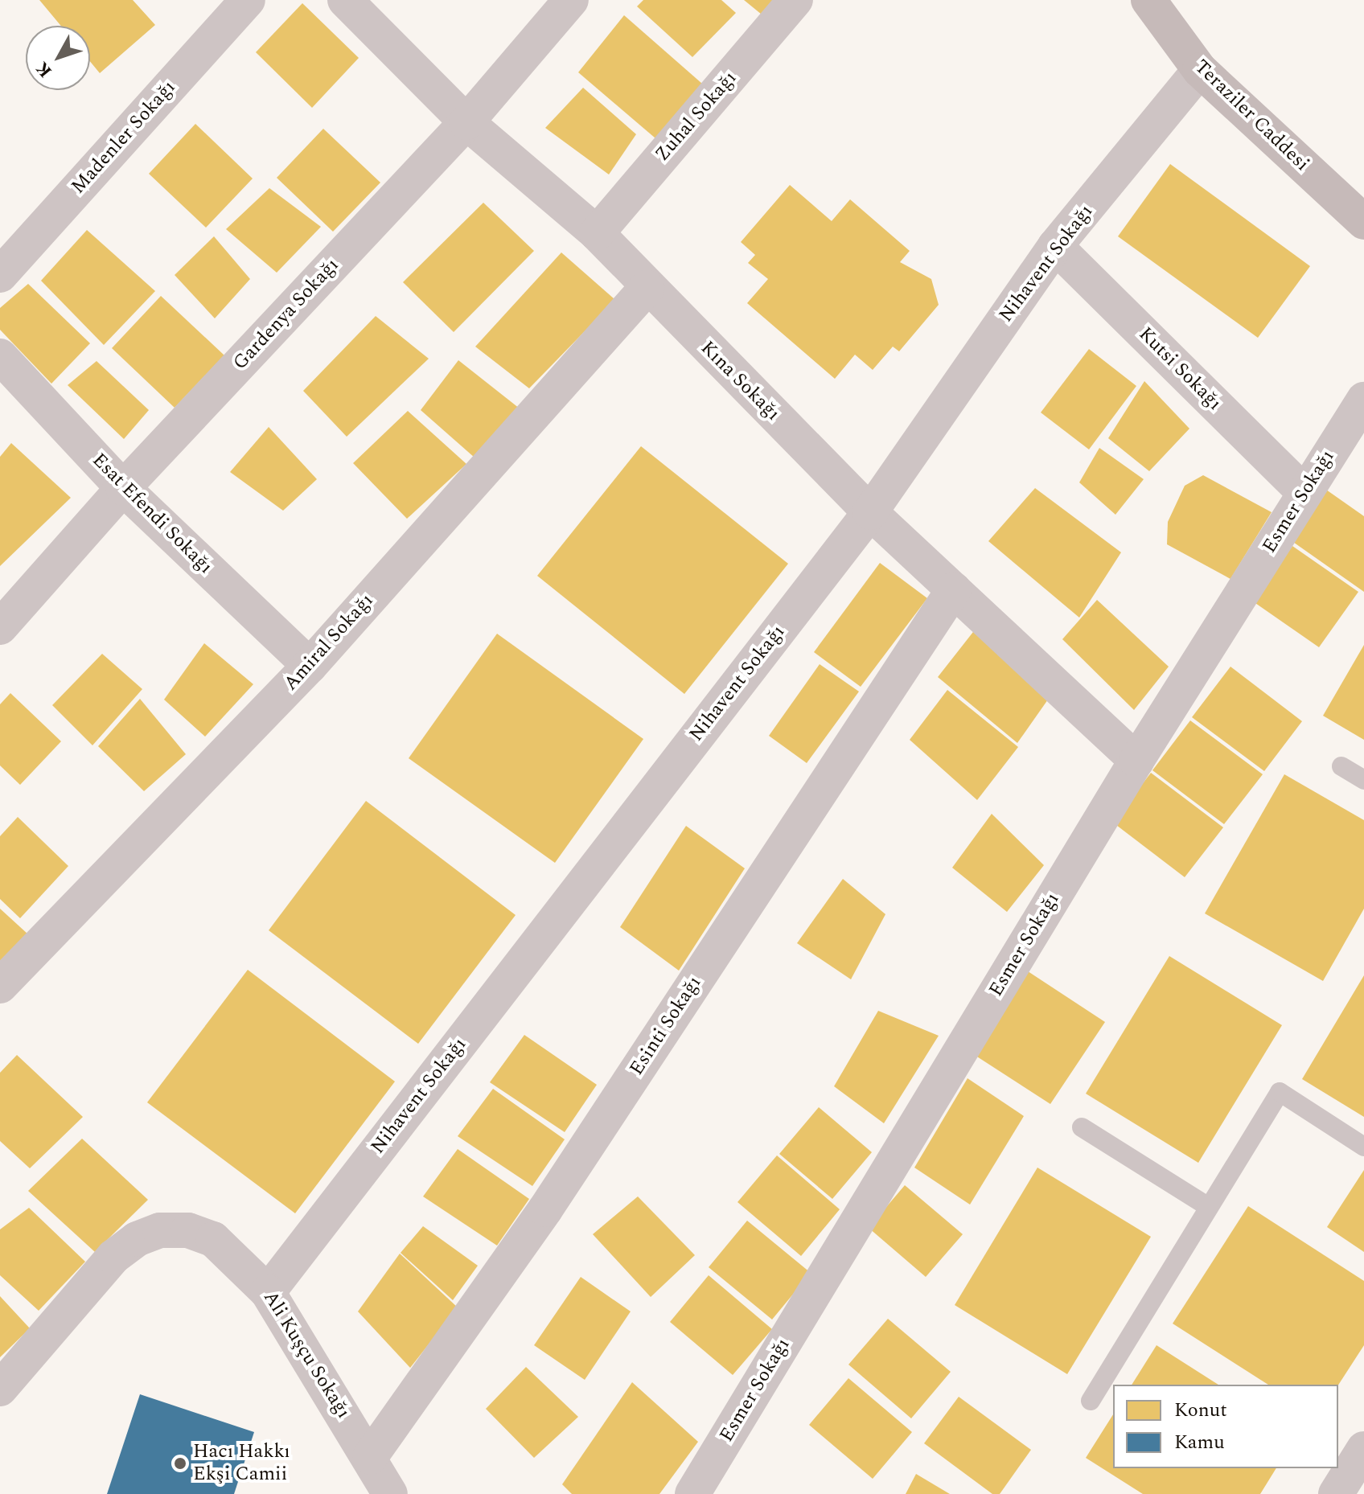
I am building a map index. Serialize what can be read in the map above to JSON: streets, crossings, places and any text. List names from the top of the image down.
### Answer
{
  "streets": {
    "main road": ["Teraziler Caddesi"],
    "street": [
      "Zuhal Sokağı",
      "Madenler Sokağı",
      "Nihavent Sokağı",
      "Gardenya Sokağı",
      "Kutsi Sokağı",
      "Kına Sokağı",
      "Esmer Sokağı",
      "Esat Efendi Sokağı",
      "Amiral Sokağı",
      "Esinti Sokağı",
      "Ali Kuşçu Sokağı"
    ]
  },
  "crossings": [
    ["Teraziler Caddesi", "Nihavent Sokağı"],
    ["Zuhal Sokağı", "Kına Sokağı"],
    ["Nihavent Sokağı", "Kutsi Sokağı"],
    ["Nihavent Sokağı", "Kına Sokağı"],
    ["Nihavent Sokağı", "Ali Kuşçu Sokağı"],
    ["Gardenya Sokağı", "Kına Sokağı"],
    ["Gardenya Sokağı", "Esat Efendi Sokağı"],
    ["Kutsi Sokağı", "Esmer Sokağı"],
    ["Kına Sokağı", "Esmer Sokağı"],
    ["Kına Sokağı", "Amiral Sokağı"],
    ["Kına Sokağı", "Esinti Sokağı"],
    ["Esat Efendi Sokağı", "Amiral Sokağı"],
    ["Esinti Sokağı", "Ali Kuşçu Sokağı"]
  ],
  "places": ["Hacı Hakkı Ekşi Camii"],
  "legend": ["Konut", "Kamu"],
  "north": "bottom left"
}
